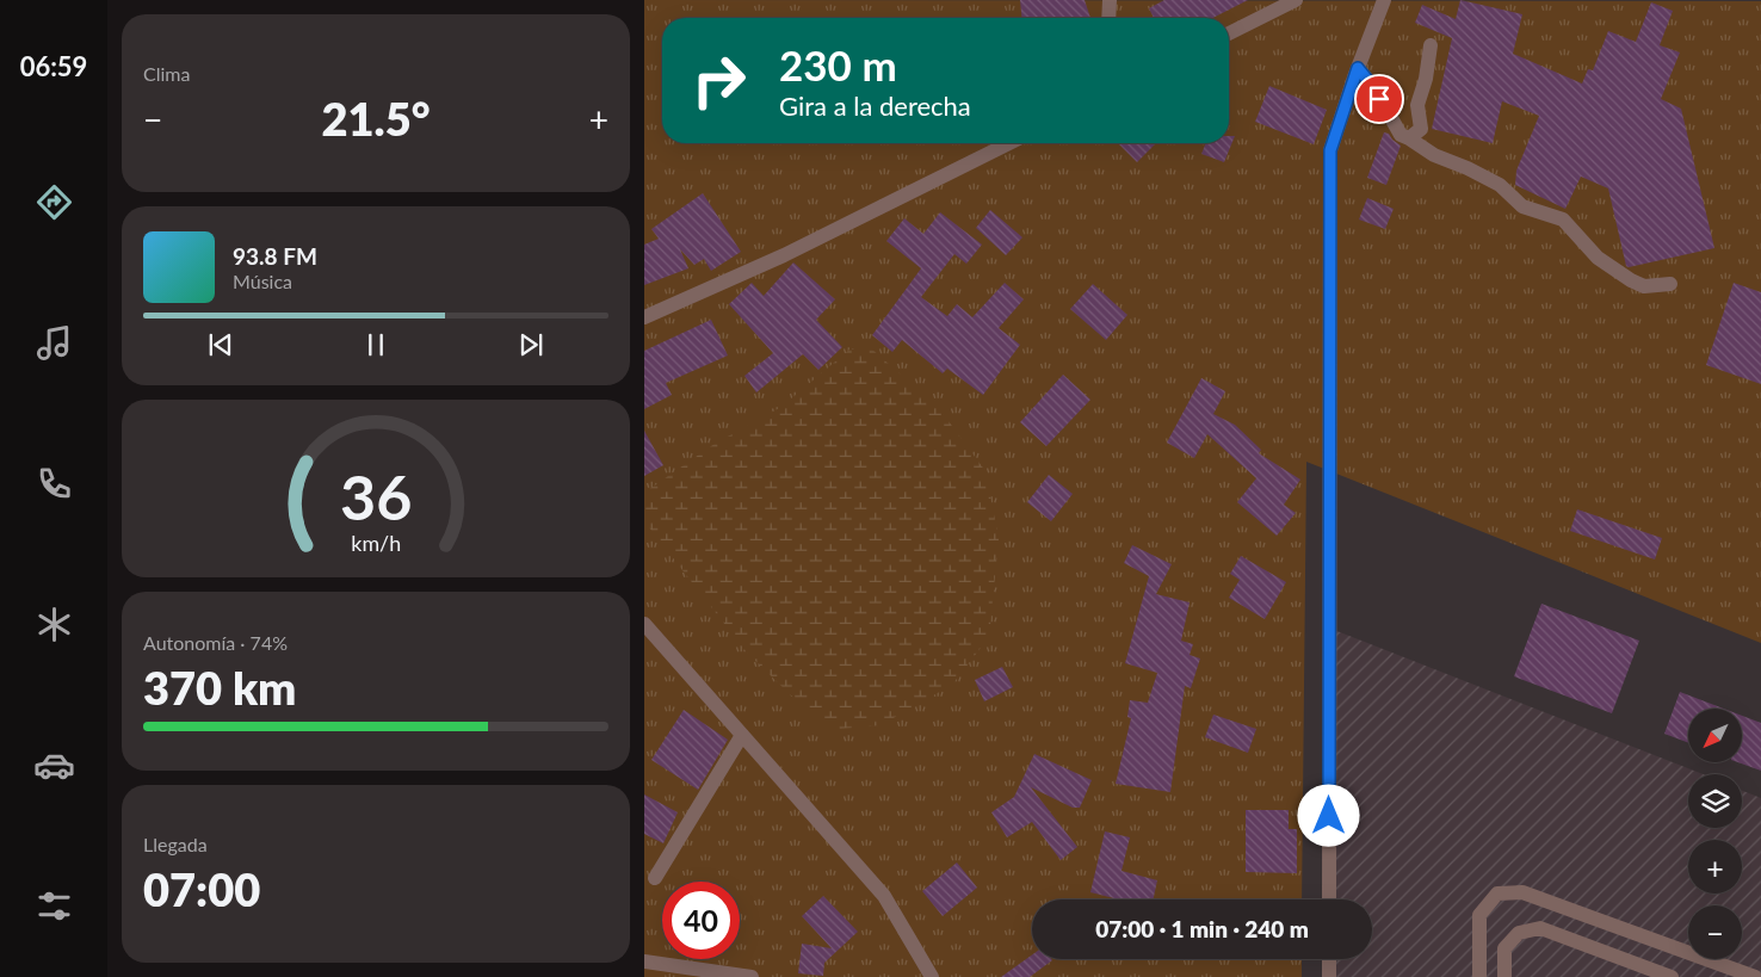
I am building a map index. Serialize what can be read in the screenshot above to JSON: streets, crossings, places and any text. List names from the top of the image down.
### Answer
{
  "north": "bottom left",
  "page": {
    "tabs": "06:59",
    "tile": [
      "Clima",
      ["Autonomía · 74%", "370 km"],
      ["Llegada", "07:00"]
    ],
    "turn": ["230 m", "Gira a la derecha"],
    "heat": ["−", "21.5°", "+"],
    "song": ["93.8 FM", "Música"],
    "map_buttons": ["+", "−"],
    "limit": "40",
    "trip": "07:00 · 1 min · 240 m",
    "gauge": ["36", "km/h"]
  }
}
